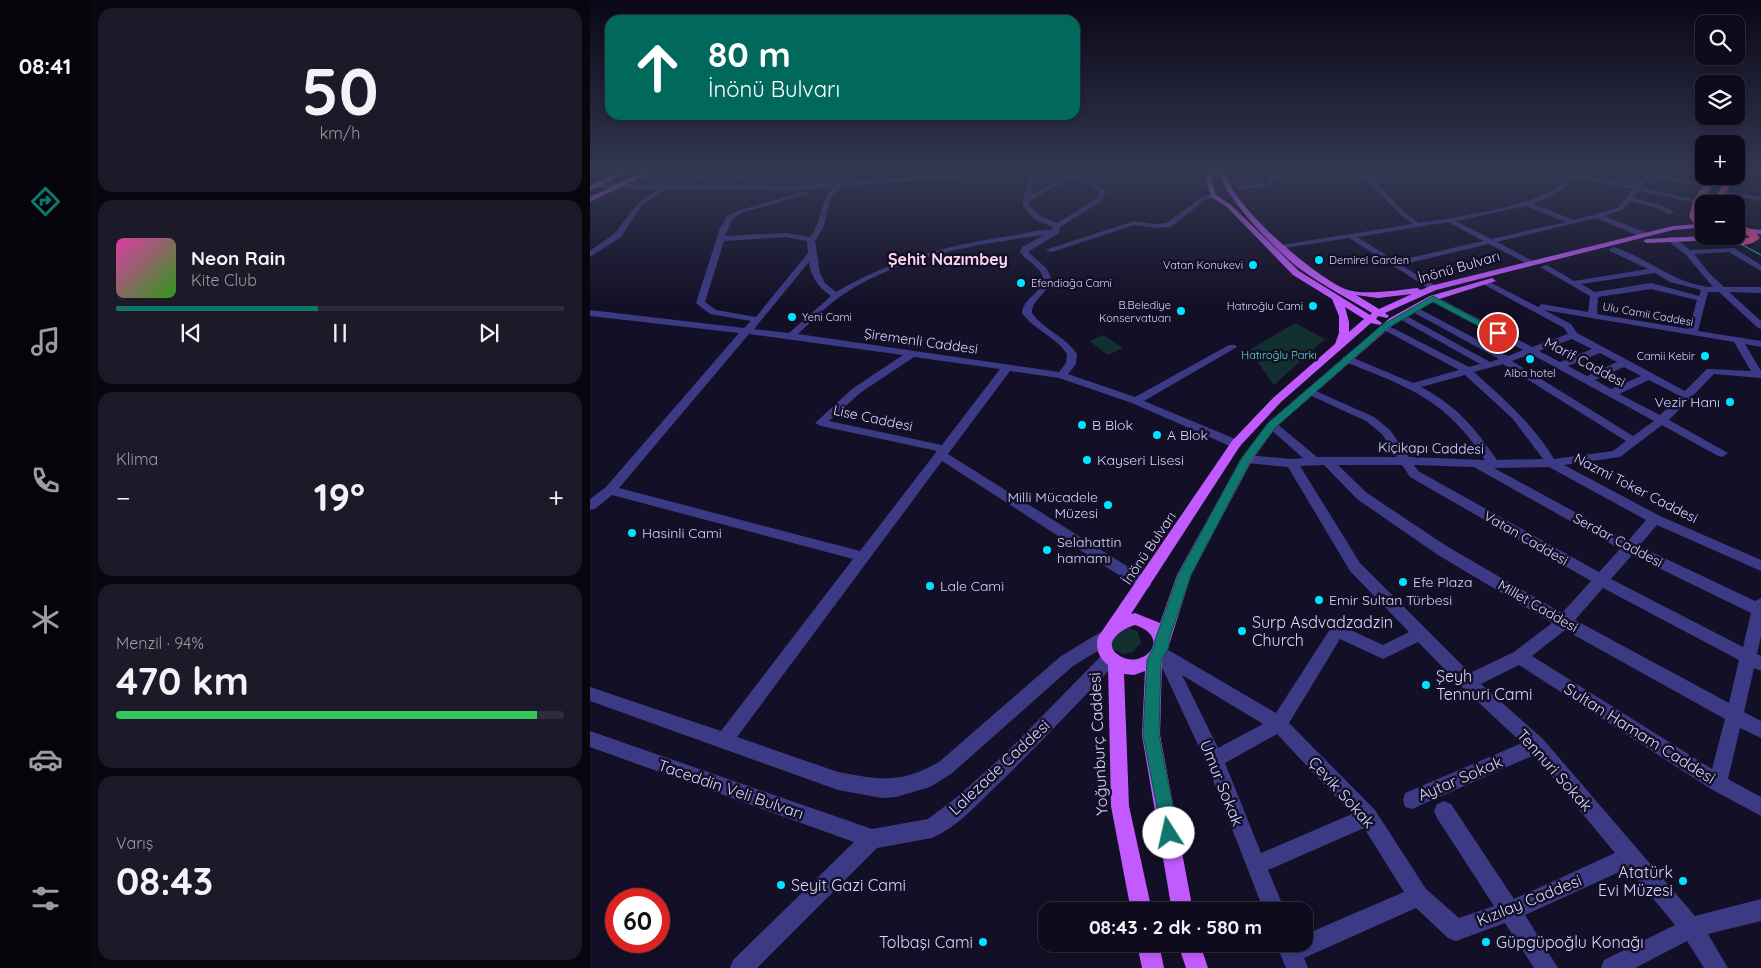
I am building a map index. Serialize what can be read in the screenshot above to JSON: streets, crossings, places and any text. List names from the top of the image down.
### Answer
{
  "streets": {
    "main road": ["İnönü Bulvarı", "Yoğunburç Caddesi"],
    "street": [
      "Ulu Camii Caddesi",
      "Şiremenli Caddesi",
      "Marif Caddesi",
      "Lise Caddesi",
      "Kiçikapı Caddesi",
      "Nazmi Toker Caddesi",
      "Vatan Caddesi",
      "Serdar Caddesi",
      "Millet Caddesi",
      "Sultan Hamam Caddesi",
      "Lalezade Caddesi",
      "Tennuri Sokak",
      "Aytar Sokak",
      "Umur Sokak",
      "Taceddin Veli Bulvarı",
      "Çevik Sokak",
      "Kızılay Caddesi"
    ]
  },
  "crossings": [
    ["İnönü Bulvarı", "Şiremenli Caddesi"],
    ["İnönü Bulvarı", "Marif Caddesi"],
    ["İnönü Bulvarı", "Lise Caddesi"],
    ["İnönü Bulvarı", "Kiçikapı Caddesi"],
    ["İnönü Bulvarı", "Vatan Caddesi"],
    ["İnönü Bulvarı", "Yoğunburç Caddesi"],
    ["İnönü Bulvarı", "Lalezade Caddesi"],
    ["İnönü Bulvarı", "Umur Sokak"],
    ["İnönü Bulvarı", "Çevik Sokak"],
    ["Şiremenli Caddesi", "Lise Caddesi"],
    ["Kiçikapı Caddesi", "Nazmi Toker Caddesi"],
    ["Kiçikapı Caddesi", "Vatan Caddesi"],
    ["Kiçikapı Caddesi", "Serdar Caddesi"],
    ["Kiçikapı Caddesi", "Millet Caddesi"],
    ["Kiçikapı Caddesi", "Tennuri Sokak"],
    ["Yoğunburç Caddesi", "Lalezade Caddesi"],
    ["Yoğunburç Caddesi", "Umur Sokak"],
    ["Yoğunburç Caddesi", "Çevik Sokak"],
    ["Lalezade Caddesi", "Umur Sokak"],
    ["Lalezade Caddesi", "Taceddin Veli Bulvarı"],
    ["Lalezade Caddesi", "Çevik Sokak"],
    ["Tennuri Sokak", "Aytar Sokak"],
    ["Tennuri Sokak", "Kızılay Caddesi"],
    ["Umur Sokak", "Çevik Sokak"],
    ["Çevik Sokak", "Kızılay Caddesi"]
  ],
  "districts": ["Şehit Nazımbey"],
  "parks": ["Hatıroğlu Parkı"],
  "places": [
    "Demirel Garden",
    "Vatan Konukevi",
    "Efendiağa Cami",
    "Hatıroğlu Cami",
    "B.Belediye Konservatuarı",
    "Yeni Cami",
    "Camii Kebir",
    "Alba hotel",
    "Vezir Hanı",
    "B Blok",
    "A Blok",
    "Kayseri Lisesi",
    "Milli Mücadele Müzesi",
    "Hasinli Cami",
    "Selahattin hamamı",
    "Efe Plaza",
    "Lale Cami",
    "Emir Sultan Türbesi",
    "Surp Asdvadzadzin Church",
    "Şeyh Tennuri Cami",
    "Atatürk Evi Müzesi",
    "Seyit Gazi Cami",
    "Tolbaşı Cami",
    "Güpgüpoğlu Konağı"
  ],
  "page": {
    "tabs": "08:41",
    "tile": [
      ["50", "km/h"],
      "Klima",
      ["Menzil · 94%", "470 km"],
      ["Varış", "08:43"]
    ],
    "map_buttons": ["+", "−"],
    "turn": ["80 m", "İnönü Bulvarı"],
    "song": ["Neon Rain", "Kite Club"],
    "heat": ["−", "19°", "+"],
    "limit": "60",
    "trip": "08:43 · 2 dk · 580 m"
  }
}
